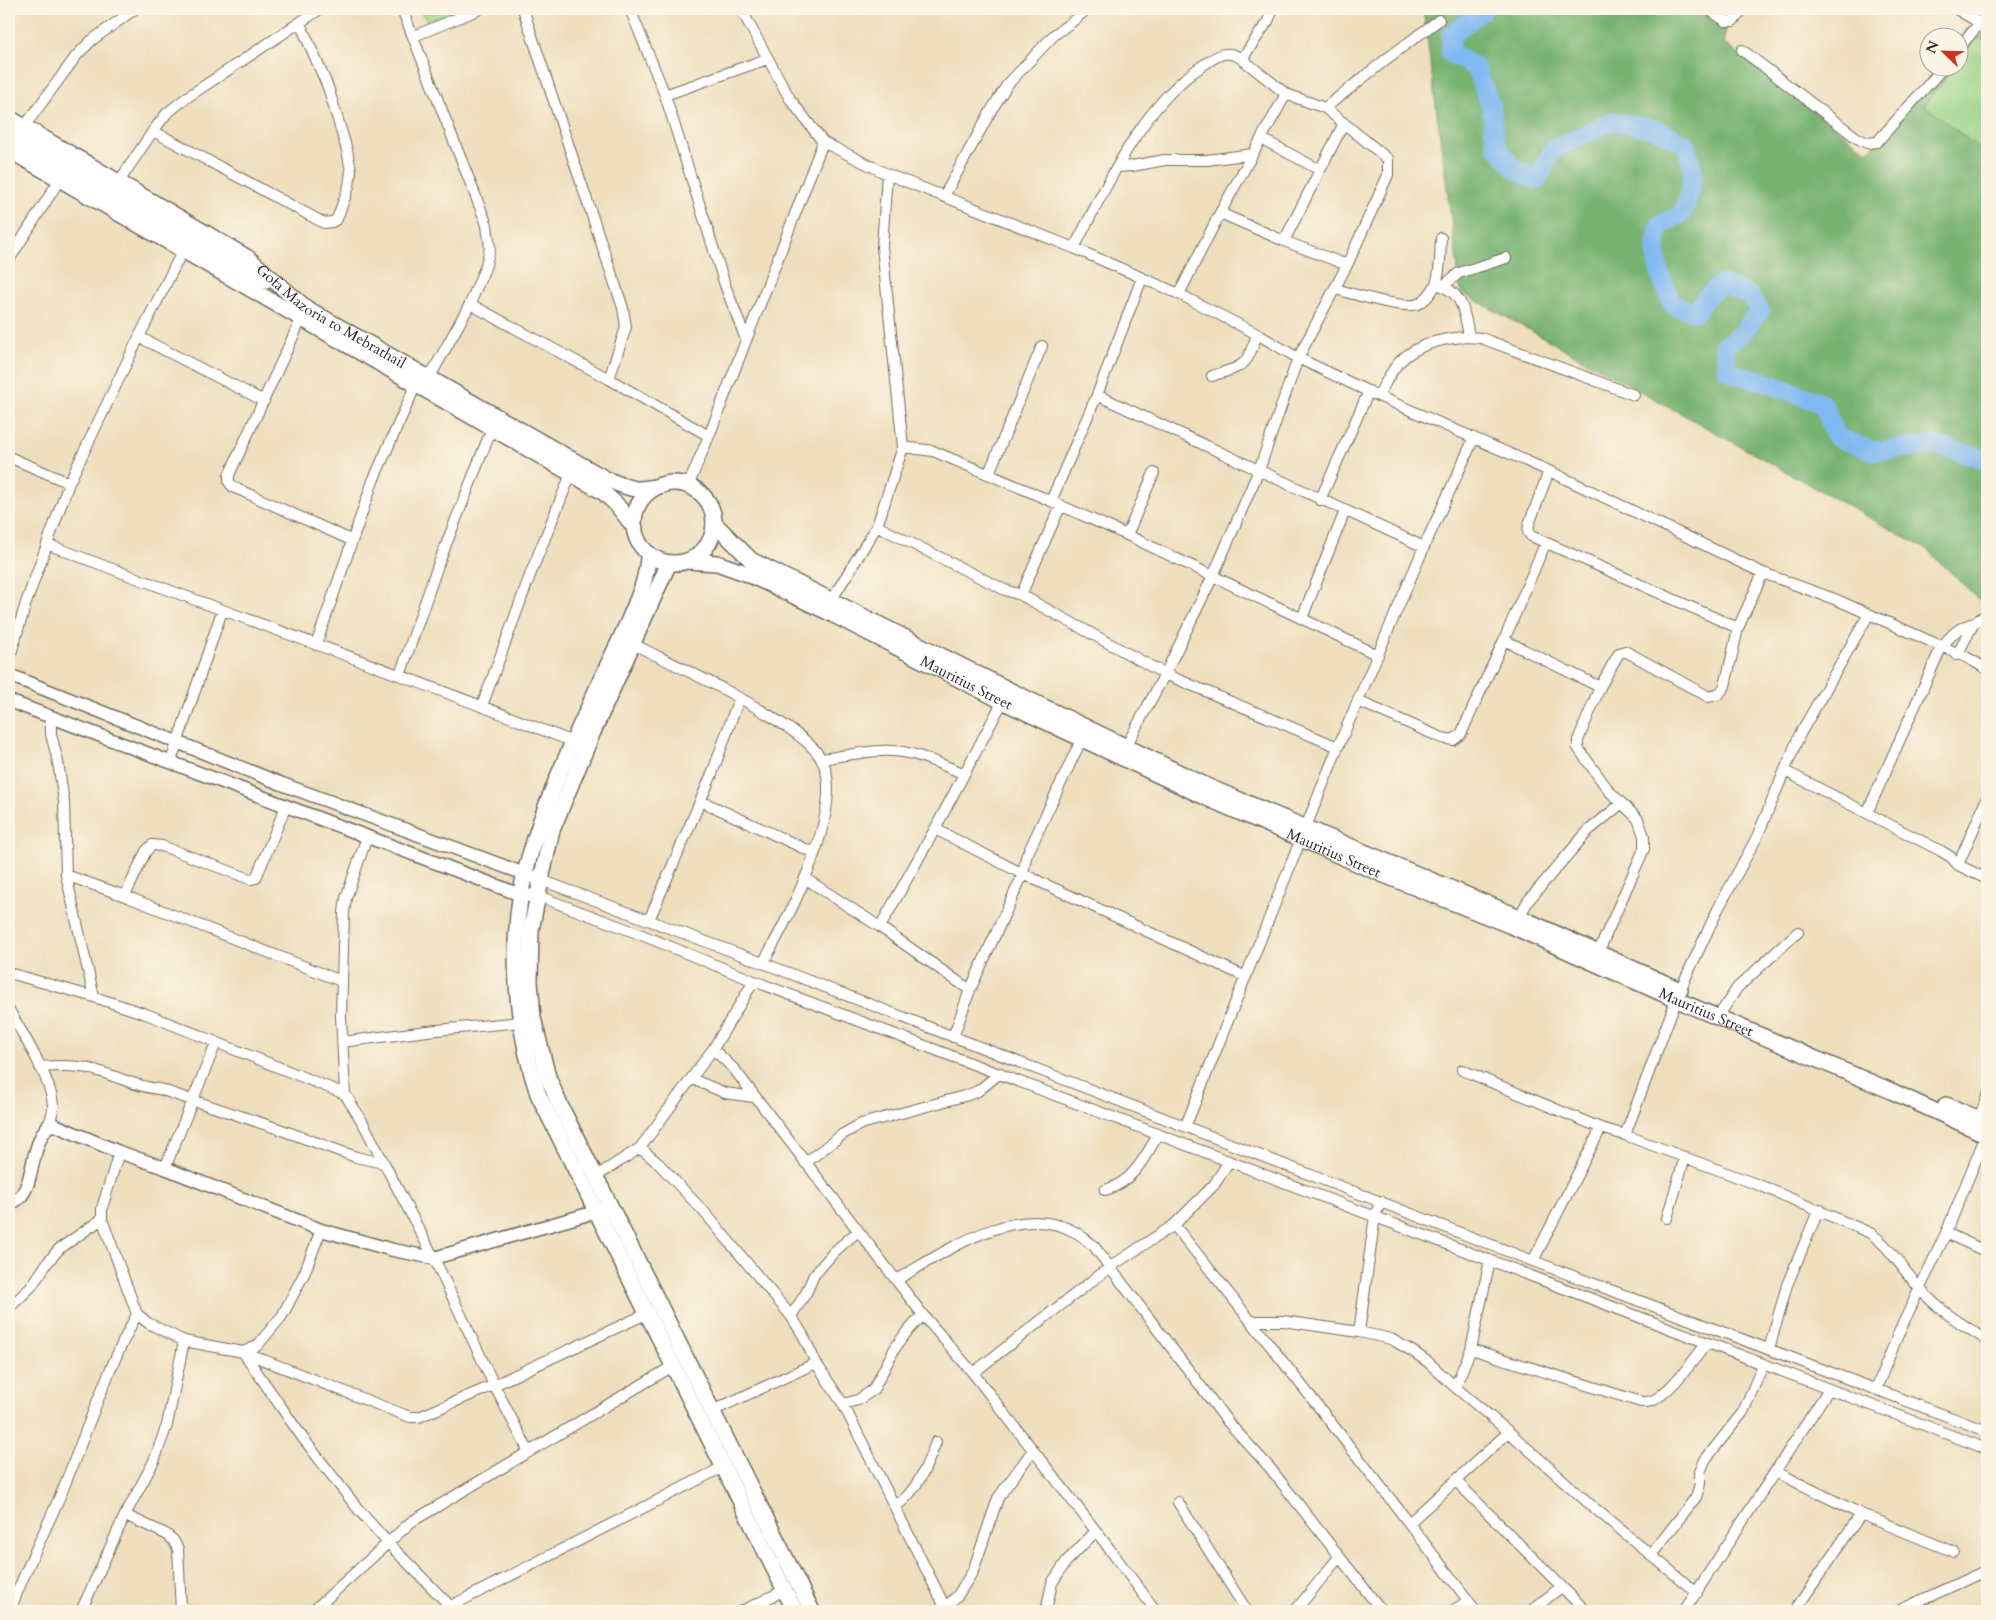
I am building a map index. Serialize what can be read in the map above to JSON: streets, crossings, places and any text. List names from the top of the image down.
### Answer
{
  "streets": {
    "main road": ["Gofa Mazoria to Mebrathail", "Mauritius Street"]
  },
  "crossings": [
    ["Gofa Mazoria to Mebrathail", "Mauritius Street"]
  ],
  "north": "top left"
}
